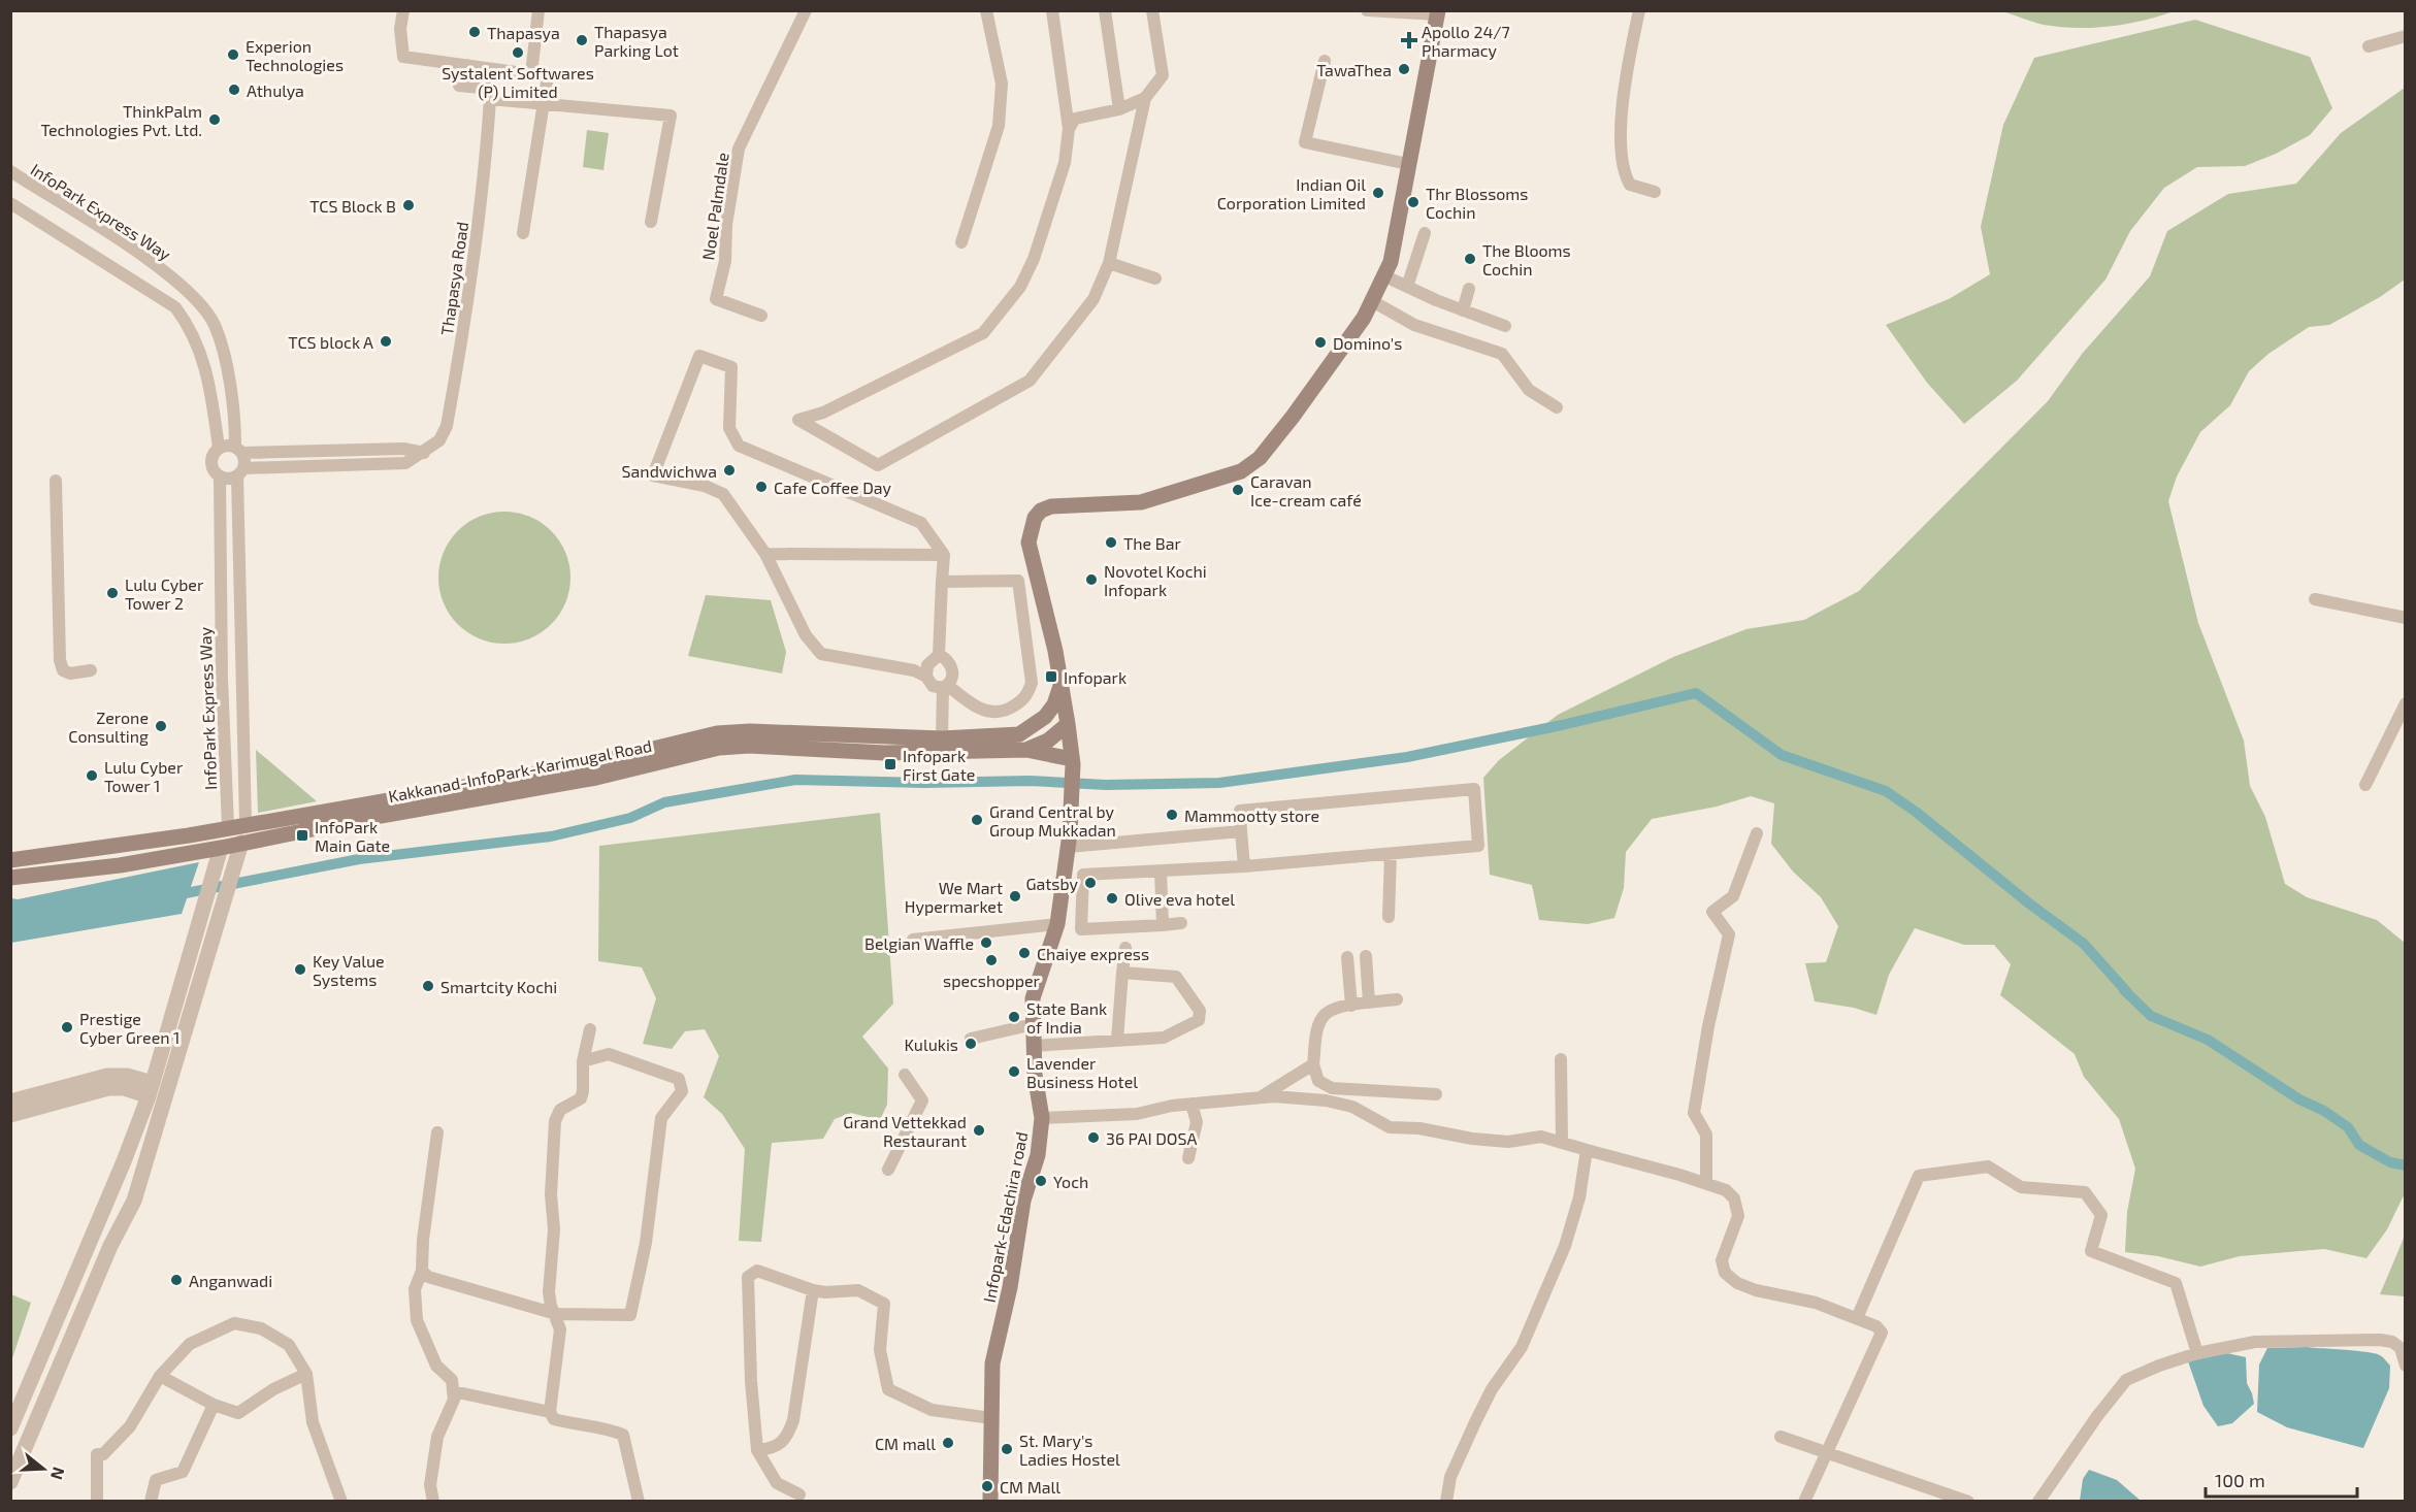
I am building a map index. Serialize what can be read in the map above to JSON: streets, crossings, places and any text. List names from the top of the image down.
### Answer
{
  "streets": {
    "main road": ["Kakkanad-InfoPark-Karimugal Road", "Infopark-Edachira road"],
    "street": ["Noel Palmdale", "InfoPark Express Way", "Thapasya Road"]
  },
  "crossings": [
    ["InfoPark Express Way", "Thapasya Road"],
    ["InfoPark Express Way", "Kakkanad-InfoPark-Karimugal Road"],
    ["Kakkanad-InfoPark-Karimugal Road", "Infopark-Edachira road"]
  ],
  "places": {
    "other": [
      "Thapasya",
      "Thapasya Parking Lot",
      "Systalent Softwares (P) Limited",
      "Experion Technologies",
      "TawaThea",
      "Athulya",
      "ThinkPalm Technologies Pvt. Ltd.",
      "Indian Oil Corporation Limited",
      "Thr Blossoms Cochin",
      "TCS Block B",
      "The Blooms Cochin",
      "TCS block A",
      "Domino's",
      "Sandwichwa",
      "Cafe Coffee Day",
      "Caravan Ice-cream café",
      "The Bar",
      "Novotel Kochi Infopark",
      "Lulu Cyber Tower 2",
      "Zerone Consulting",
      "Lulu Cyber Tower 1",
      "Mammootty store",
      "Grand Central by Group Mukkadan",
      "Gatsby",
      "We Mart Hypermarket",
      "Olive eva hotel",
      "Belgian Waffle",
      "Chaiye express",
      "specshopper",
      "Key Value Systems",
      "Smartcity Kochi",
      "State Bank of India",
      "Prestige Cyber Green 1",
      "Kulukis",
      "Lavender Business Hotel",
      "Grand Vettekkad Restaurant",
      "36 PAI DOSA",
      "Yoch",
      "Anganwadi",
      "CM mall",
      "St. Mary's Ladies Hostel",
      "CM Mall"
    ],
    "health": ["Apollo 24/7 Pharmacy"],
    "transit": ["Infopark", "Infopark First Gate", "InfoPark Main Gate"]
  },
  "scale_bar": "100 m",
  "north": "right"
}
